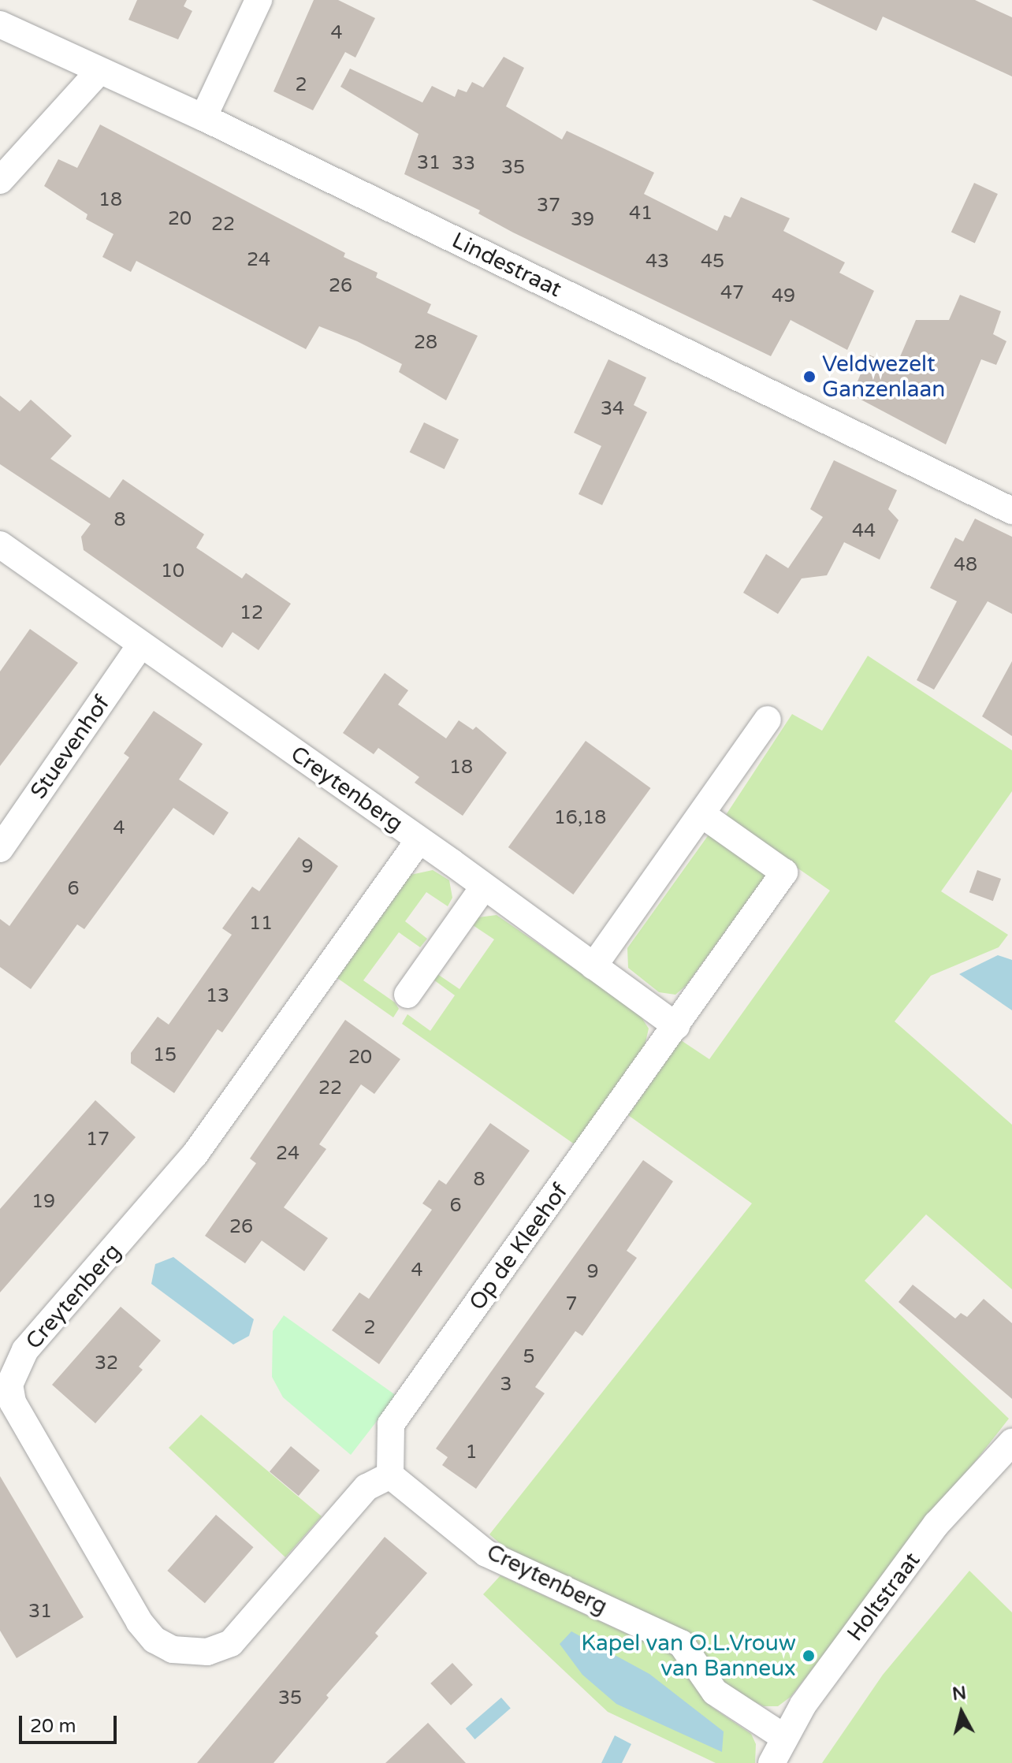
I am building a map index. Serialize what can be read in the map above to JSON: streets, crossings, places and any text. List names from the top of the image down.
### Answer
{
  "streets": {
    "street": [
      "Lindestraat",
      "Stuevenhof",
      "Creytenberg",
      "Op de Kleehof",
      "Holtstraat"
    ]
  },
  "crossings": [
    ["Stuevenhof", "Creytenberg"],
    ["Creytenberg", "Op de Kleehof"],
    ["Creytenberg", "Holtstraat"]
  ],
  "places": ["Veldwezelt Ganzenlaan", "Kapel van O.L.Vrouw van Banneux"],
  "house_numbers": [
    "4",
    "2",
    "31",
    "33",
    "35",
    "18",
    "37",
    "41",
    "20",
    "39",
    "22",
    "24",
    "43",
    "45",
    "26",
    "47",
    "49",
    "28",
    "34",
    "8",
    "44",
    "48",
    "10",
    "12",
    "18",
    "16,18",
    "4",
    "9",
    "6",
    "11",
    "13",
    "15",
    "20",
    "22",
    "17",
    "24",
    "8",
    "19",
    "6",
    "26",
    "4",
    "9",
    "7",
    "2",
    "5",
    "32",
    "3",
    "1",
    "31",
    "35"
  ],
  "scale_bar": "20 m",
  "north": "top"
}
